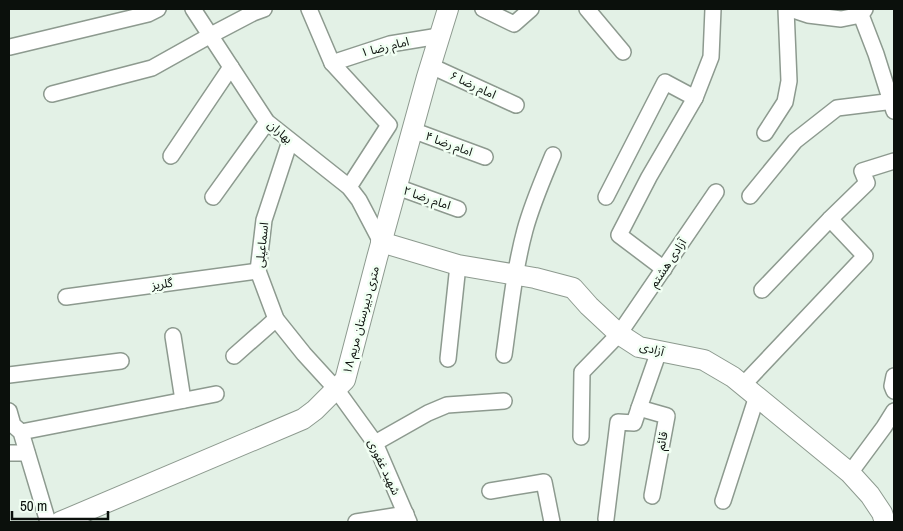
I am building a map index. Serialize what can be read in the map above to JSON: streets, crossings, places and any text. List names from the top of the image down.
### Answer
{
  "streets": {
    "street": [
      "امام رضا ۱",
      "امام رضا ۶",
      "بهاران",
      "امام رضا ۴",
      "امام رضا ۲",
      "اسماعیلی",
      "آزادی هشتم",
      "گلریز",
      "۱۸ متری دبیرستان مریم",
      "آزادی",
      "قائم",
      "شهید غفوری"
    ]
  },
  "crossings": [
    ["امام رضا ۱", "۱۸ متری دبیرستان مریم"],
    ["امام رضا ۶", "۱۸ متری دبیرستان مریم"],
    ["بهاران", "اسماعیلی"],
    ["بهاران", "۱۸ متری دبیرستان مریم"],
    ["بهاران", "آزادی"],
    ["امام رضا ۴", "۱۸ متری دبیرستان مریم"],
    ["امام رضا ۲", "۱۸ متری دبیرستان مریم"],
    ["اسماعیلی", "گلریز"],
    ["اسماعیلی", "۱۸ متری دبیرستان مریم"],
    ["اسماعیلی", "شهید غفوری"],
    ["آزادی هشتم", "آزادی"],
    ["۱۸ متری دبیرستان مریم", "آزادی"],
    ["۱۸ متری دبیرستان مریم", "شهید غفوری"]
  ],
  "scale_bar": "50 m"
}
